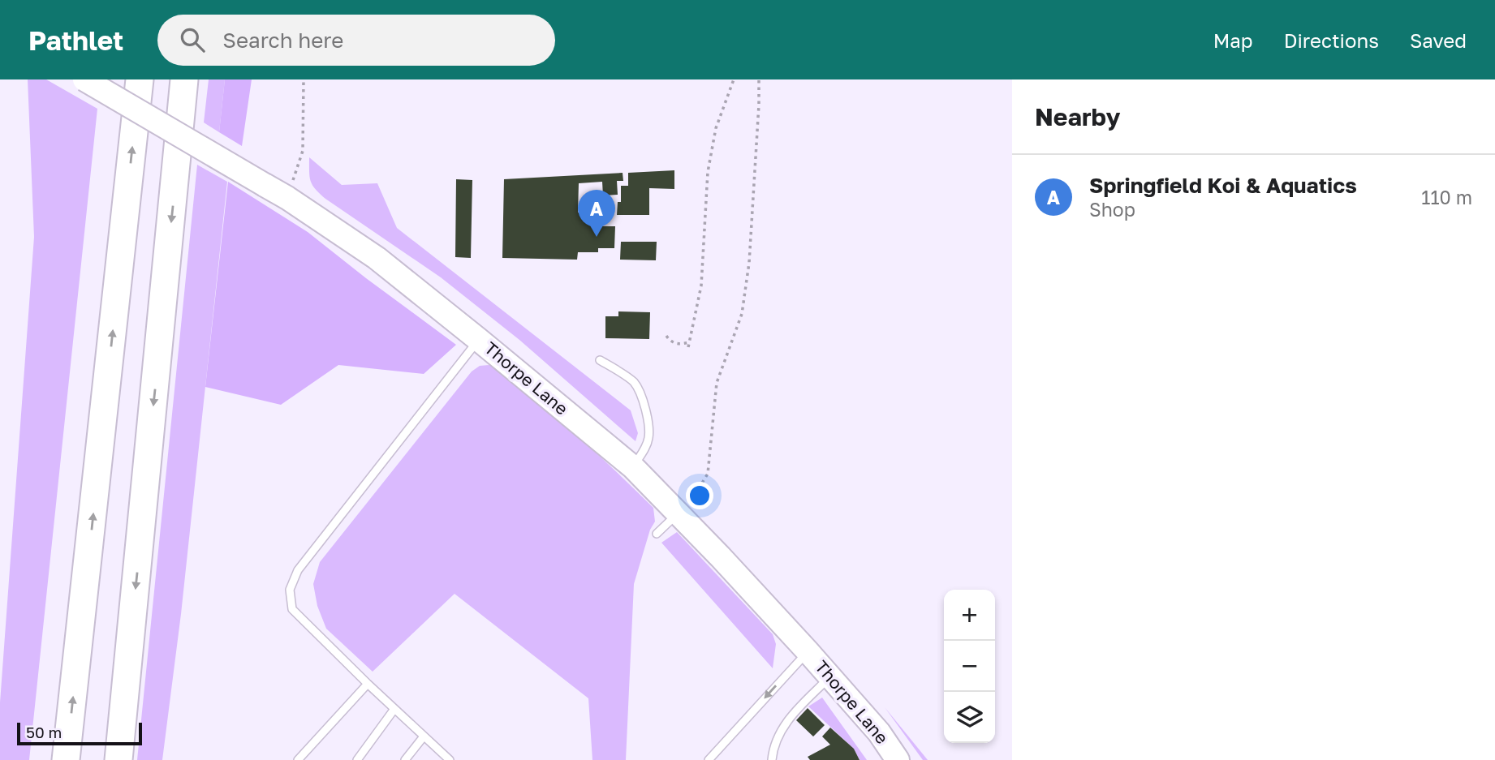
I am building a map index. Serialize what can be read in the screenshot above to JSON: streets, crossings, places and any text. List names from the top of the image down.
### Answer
{
  "streets": {
    "main road": ["Thorpe Lane"]
  },
  "scale_bar": "50 m",
  "page": {
    "header": "Pathlet",
    "search": "Search here",
    "nav": ["Map", "Directions", "Saved"],
    "heading": "Nearby",
    "list": [
      {
        "mark": "A",
        "name": "Springfield Koi & Aquatics",
        "note": "Shop",
        "value": "110 m"
      }
    ],
    "pins": "A",
    "map_buttons": ["+", "−"],
    "scale": "50 m"
  }
}
